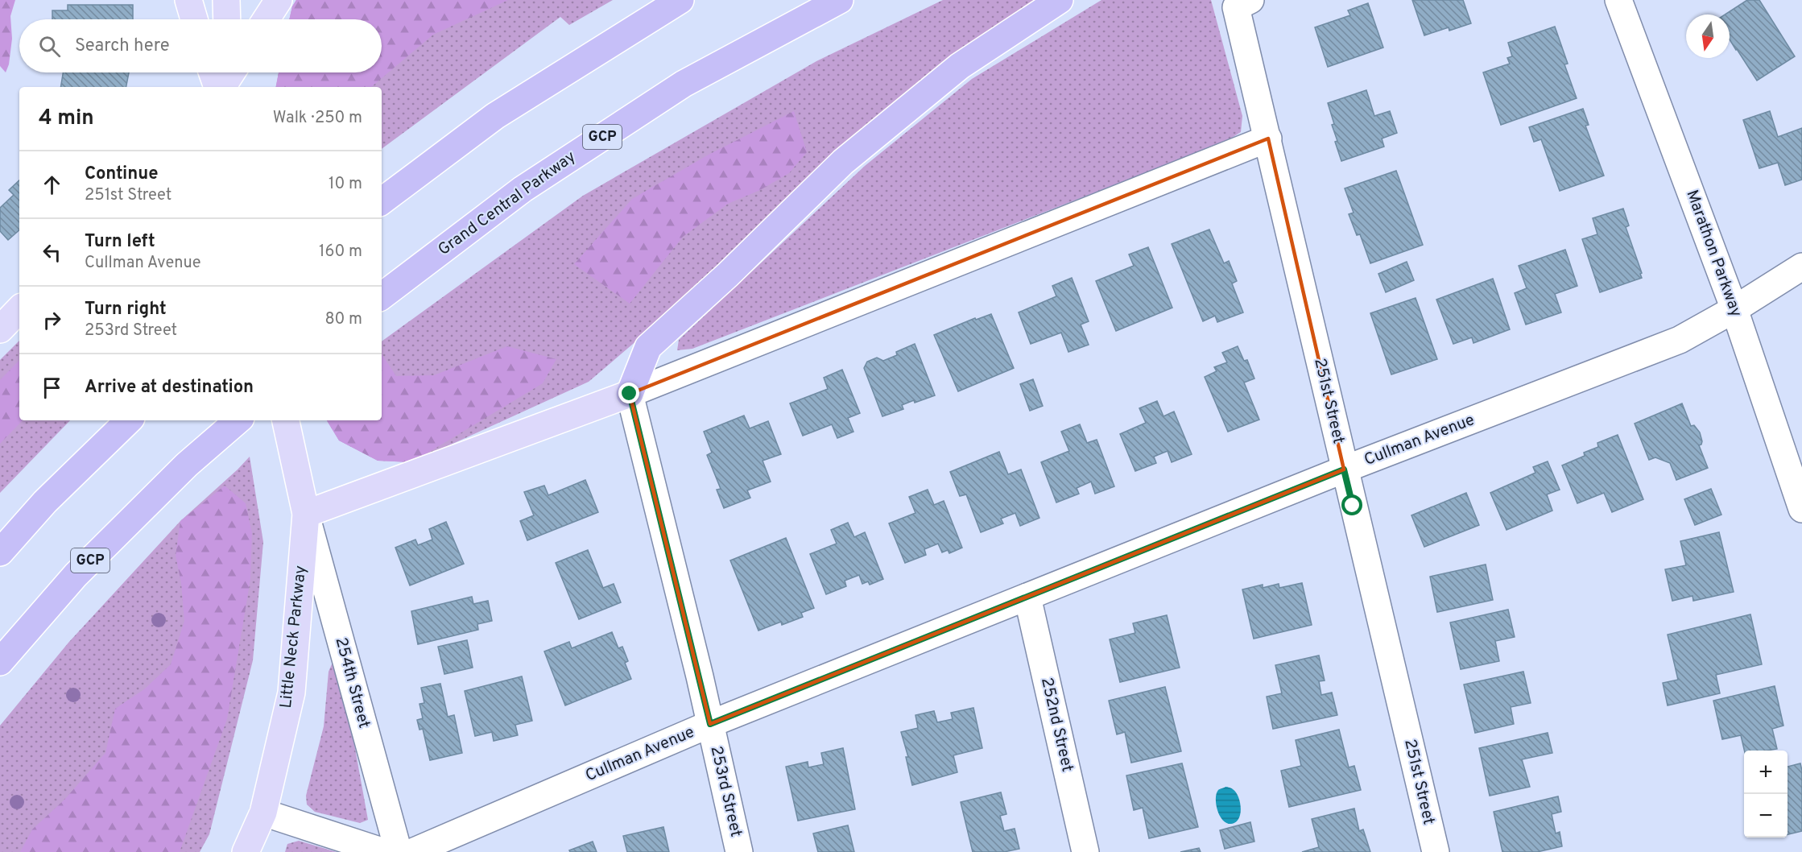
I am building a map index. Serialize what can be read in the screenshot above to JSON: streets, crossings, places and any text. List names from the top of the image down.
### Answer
{
  "streets": {
    "highway": ["GCP", "Grand Central Parkway"],
    "main road": ["Little Neck Parkway"],
    "street": [
      "Marathon Parkway",
      "251st Street",
      "Cullman Avenue",
      "254th Street",
      "252nd Street",
      "253rd Street"
    ]
  },
  "crossings": [
    ["Marathon Parkway", "Cullman Avenue"],
    ["251st Street", "Cullman Avenue"],
    ["Cullman Avenue", "252nd Street"],
    ["Cullman Avenue", "253rd Street"],
    ["Little Neck Parkway", "254th Street"]
  ],
  "north": "bottom",
  "page": {
    "search": "Search here",
    "heading": ["4 min", "Walk · 250 m"],
    "list": [
      ["Continue", "251st Street", "10 m"],
      ["Turn left", "Cullman Avenue", "160 m"],
      ["Turn right", "253rd Street", "80 m"],
      "Arrive at destination"
    ],
    "map_buttons": ["+", "−"]
  }
}
